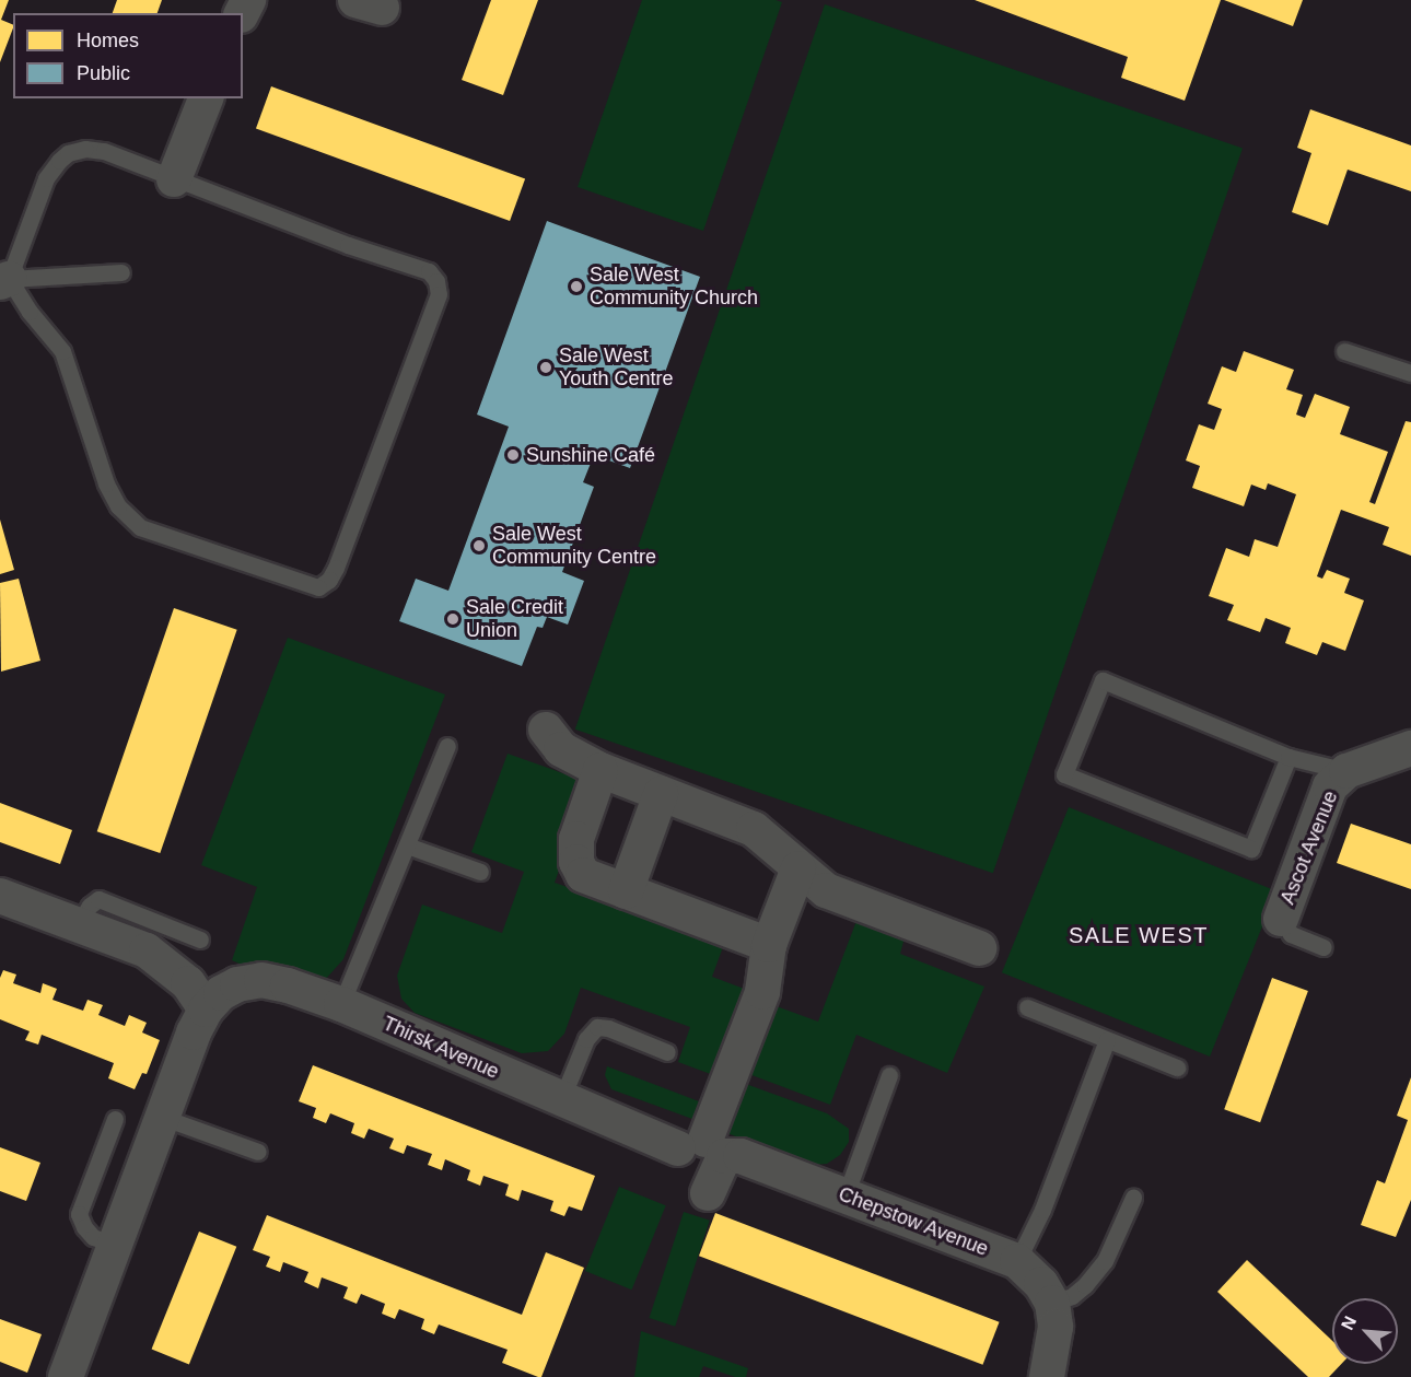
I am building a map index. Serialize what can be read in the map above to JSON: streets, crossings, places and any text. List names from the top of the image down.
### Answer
{
  "streets": {
    "street": ["Ascot Avenue", "Thirsk Avenue", "Chepstow Avenue"]
  },
  "districts": ["SALE WEST"],
  "places": [
    "Sale West Community Church",
    "Sale West Youth Centre",
    "Sunshine Café",
    "Sale West Community Centre",
    "Sale Credit Union"
  ],
  "legend": ["Homes", "Public"],
  "north": "top left"
}
